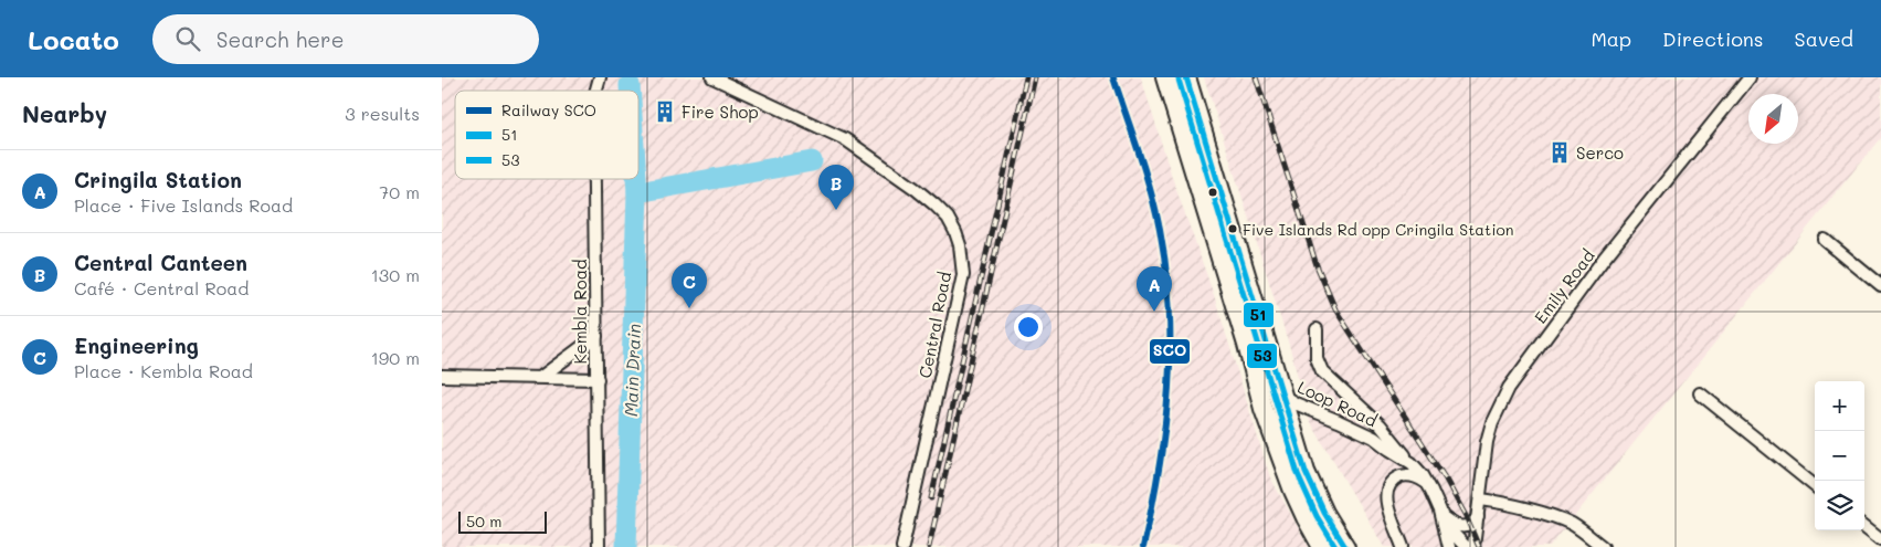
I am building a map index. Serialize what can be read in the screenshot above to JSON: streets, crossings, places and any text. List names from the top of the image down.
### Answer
{
  "streets": {
    "street": [
      "Emily Road",
      "Kembla Road",
      "Central Road",
      "Loop Road"
    ]
  },
  "water": ["Main Drain"],
  "places": {
    "building": ["Fire Shop", "Serco"],
    "other": ["Five Islands Rd opp Cringila Station"]
  },
  "lines": ["rail line SCO", "transit line 51", "transit line 53"],
  "legend": ["Railway SCO", "51", "53"],
  "scale_bar": "50 m",
  "north": "bottom left",
  "page": {
    "header": "Locato",
    "search": "Search here",
    "nav": ["Map", "Directions", "Saved"],
    "heading": ["Nearby", "3 results"],
    "list": [
      {
        "mark": "A",
        "name": "Cringila Station",
        "note": "Place · Five Islands Road",
        "value": "70 m"
      },
      {
        "mark": "B",
        "name": "Central Canteen",
        "note": "Café · Central Road",
        "value": "130 m"
      },
      {
        "mark": "C",
        "name": "Engineering",
        "note": "Place · Kembla Road",
        "value": "190 m"
      }
    ],
    "pins": ["B", "C", "A"],
    "map_buttons": ["+", "−"],
    "scale": "50 m"
  }
}
